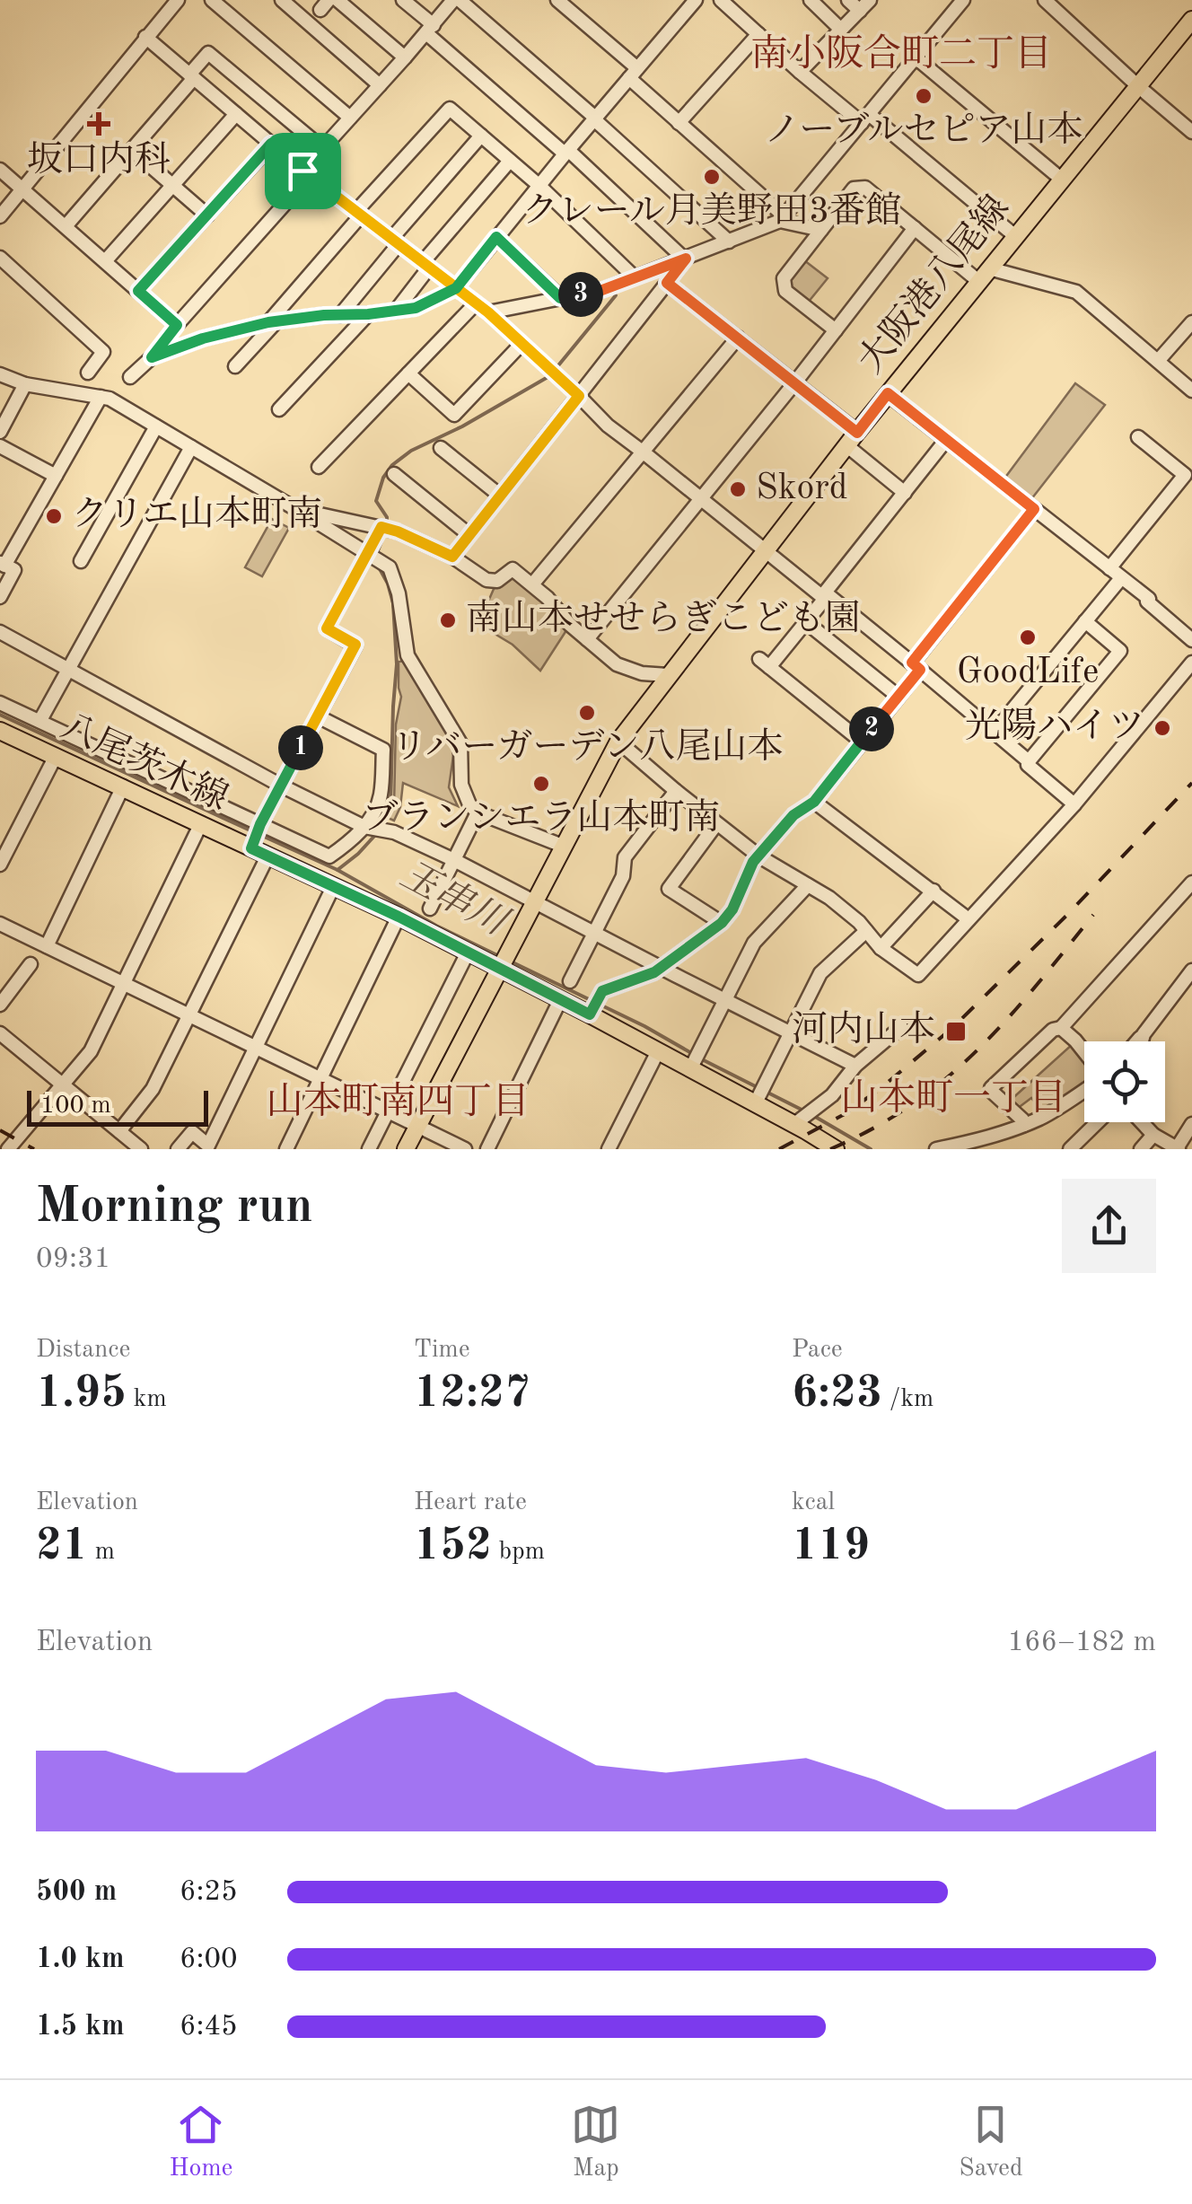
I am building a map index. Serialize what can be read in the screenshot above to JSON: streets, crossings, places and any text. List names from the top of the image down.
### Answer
{
  "streets": {
    "main road": ["大阪港八尾線", "八尾茨木線"]
  },
  "crossings": [
    ["大阪港八尾線", "八尾茨木線"]
  ],
  "districts": ["南小阪合町二丁目", "山本町一丁目", "山本町南四丁目"],
  "water": ["玉串川"],
  "places": {
    "other": [
      "ノーブルセピア山本",
      "クレール月美野田3番館",
      "Skord",
      "クリエ山本町南",
      "南山本せせらぎこども園",
      "GoodLife",
      "リバーガーデン八尾山本",
      "光陽ハイツ",
      "ブランシエラ山本町南"
    ],
    "health": ["坂口内科"],
    "transit": ["河内山本"]
  },
  "scale_bar": "100 m",
  "page": {
    "pins": ["3", "2", "1"],
    "scale": "100 m",
    "heading": ["Morning run", "09:31"],
    "stats": [
      ["Distance", "1.95 km"],
      ["Time", "12:27"],
      ["Pace", "6:23 /km"],
      ["Elevation", "21 m"],
      ["Heart rate", "152 bpm"],
      ["kcal", "119"]
    ],
    "chart": ["Elevation", "166–182 m"],
    "list": [
      {
        "name": "500 m",
        "note": "6:25"
      },
      {
        "name": "1.0 km",
        "note": "6:00"
      },
      {
        "name": "1.5 km",
        "note": "6:45"
      }
    ],
    "tabs": ["Home", "Map", "Saved"]
  }
}
